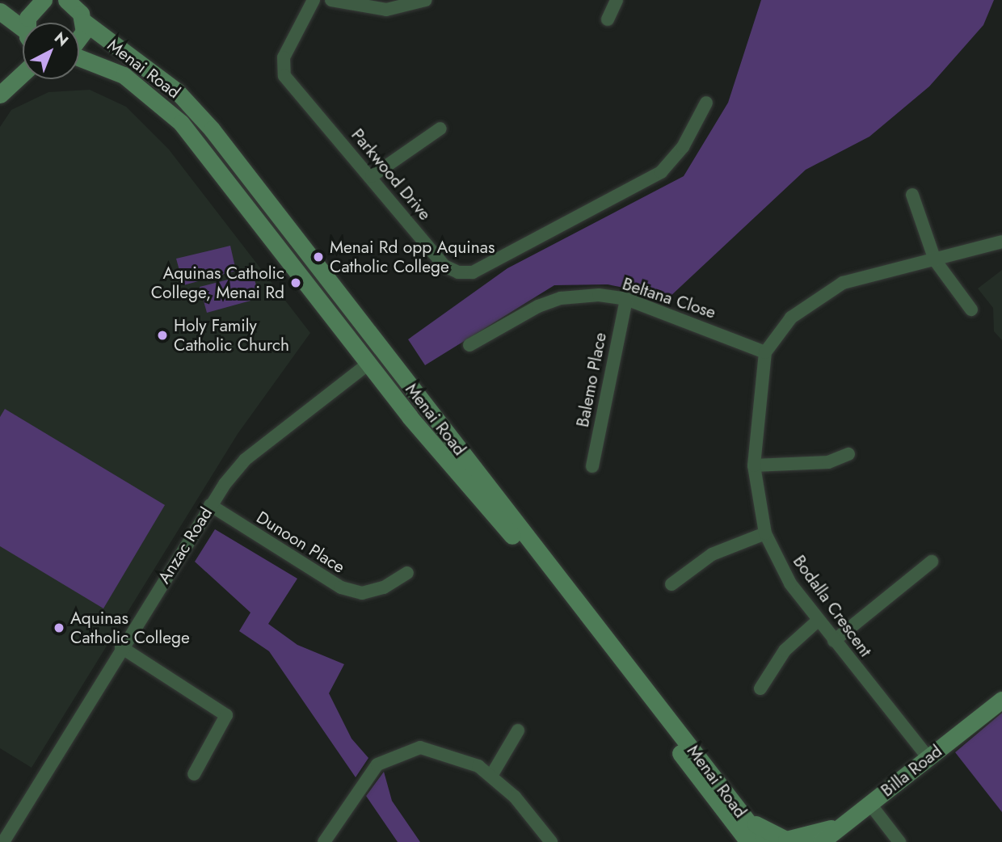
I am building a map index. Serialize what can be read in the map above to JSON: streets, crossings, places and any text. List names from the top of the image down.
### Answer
{
  "streets": {
    "main road": ["Menai Road", "Anzac Road", "Billa Road"],
    "street": [
      "Parkwood Drive",
      "Beltana Close",
      "Balemo Place",
      "Dunoon Place",
      "Bodalla Crescent"
    ]
  },
  "crossings": [
    ["Menai Road", "Anzac Road"],
    ["Beltana Close", "Balemo Place"],
    ["Beltana Close", "Bodalla Crescent"],
    ["Dunoon Place", "Anzac Road"],
    ["Bodalla Crescent", "Billa Road"]
  ],
  "places": [
    "Menai Rd opp Aquinas Catholic College",
    "Aquinas Catholic College, Menai Rd",
    "Holy Family Catholic Church",
    "Aquinas Catholic College"
  ],
  "north": "top right"
}
